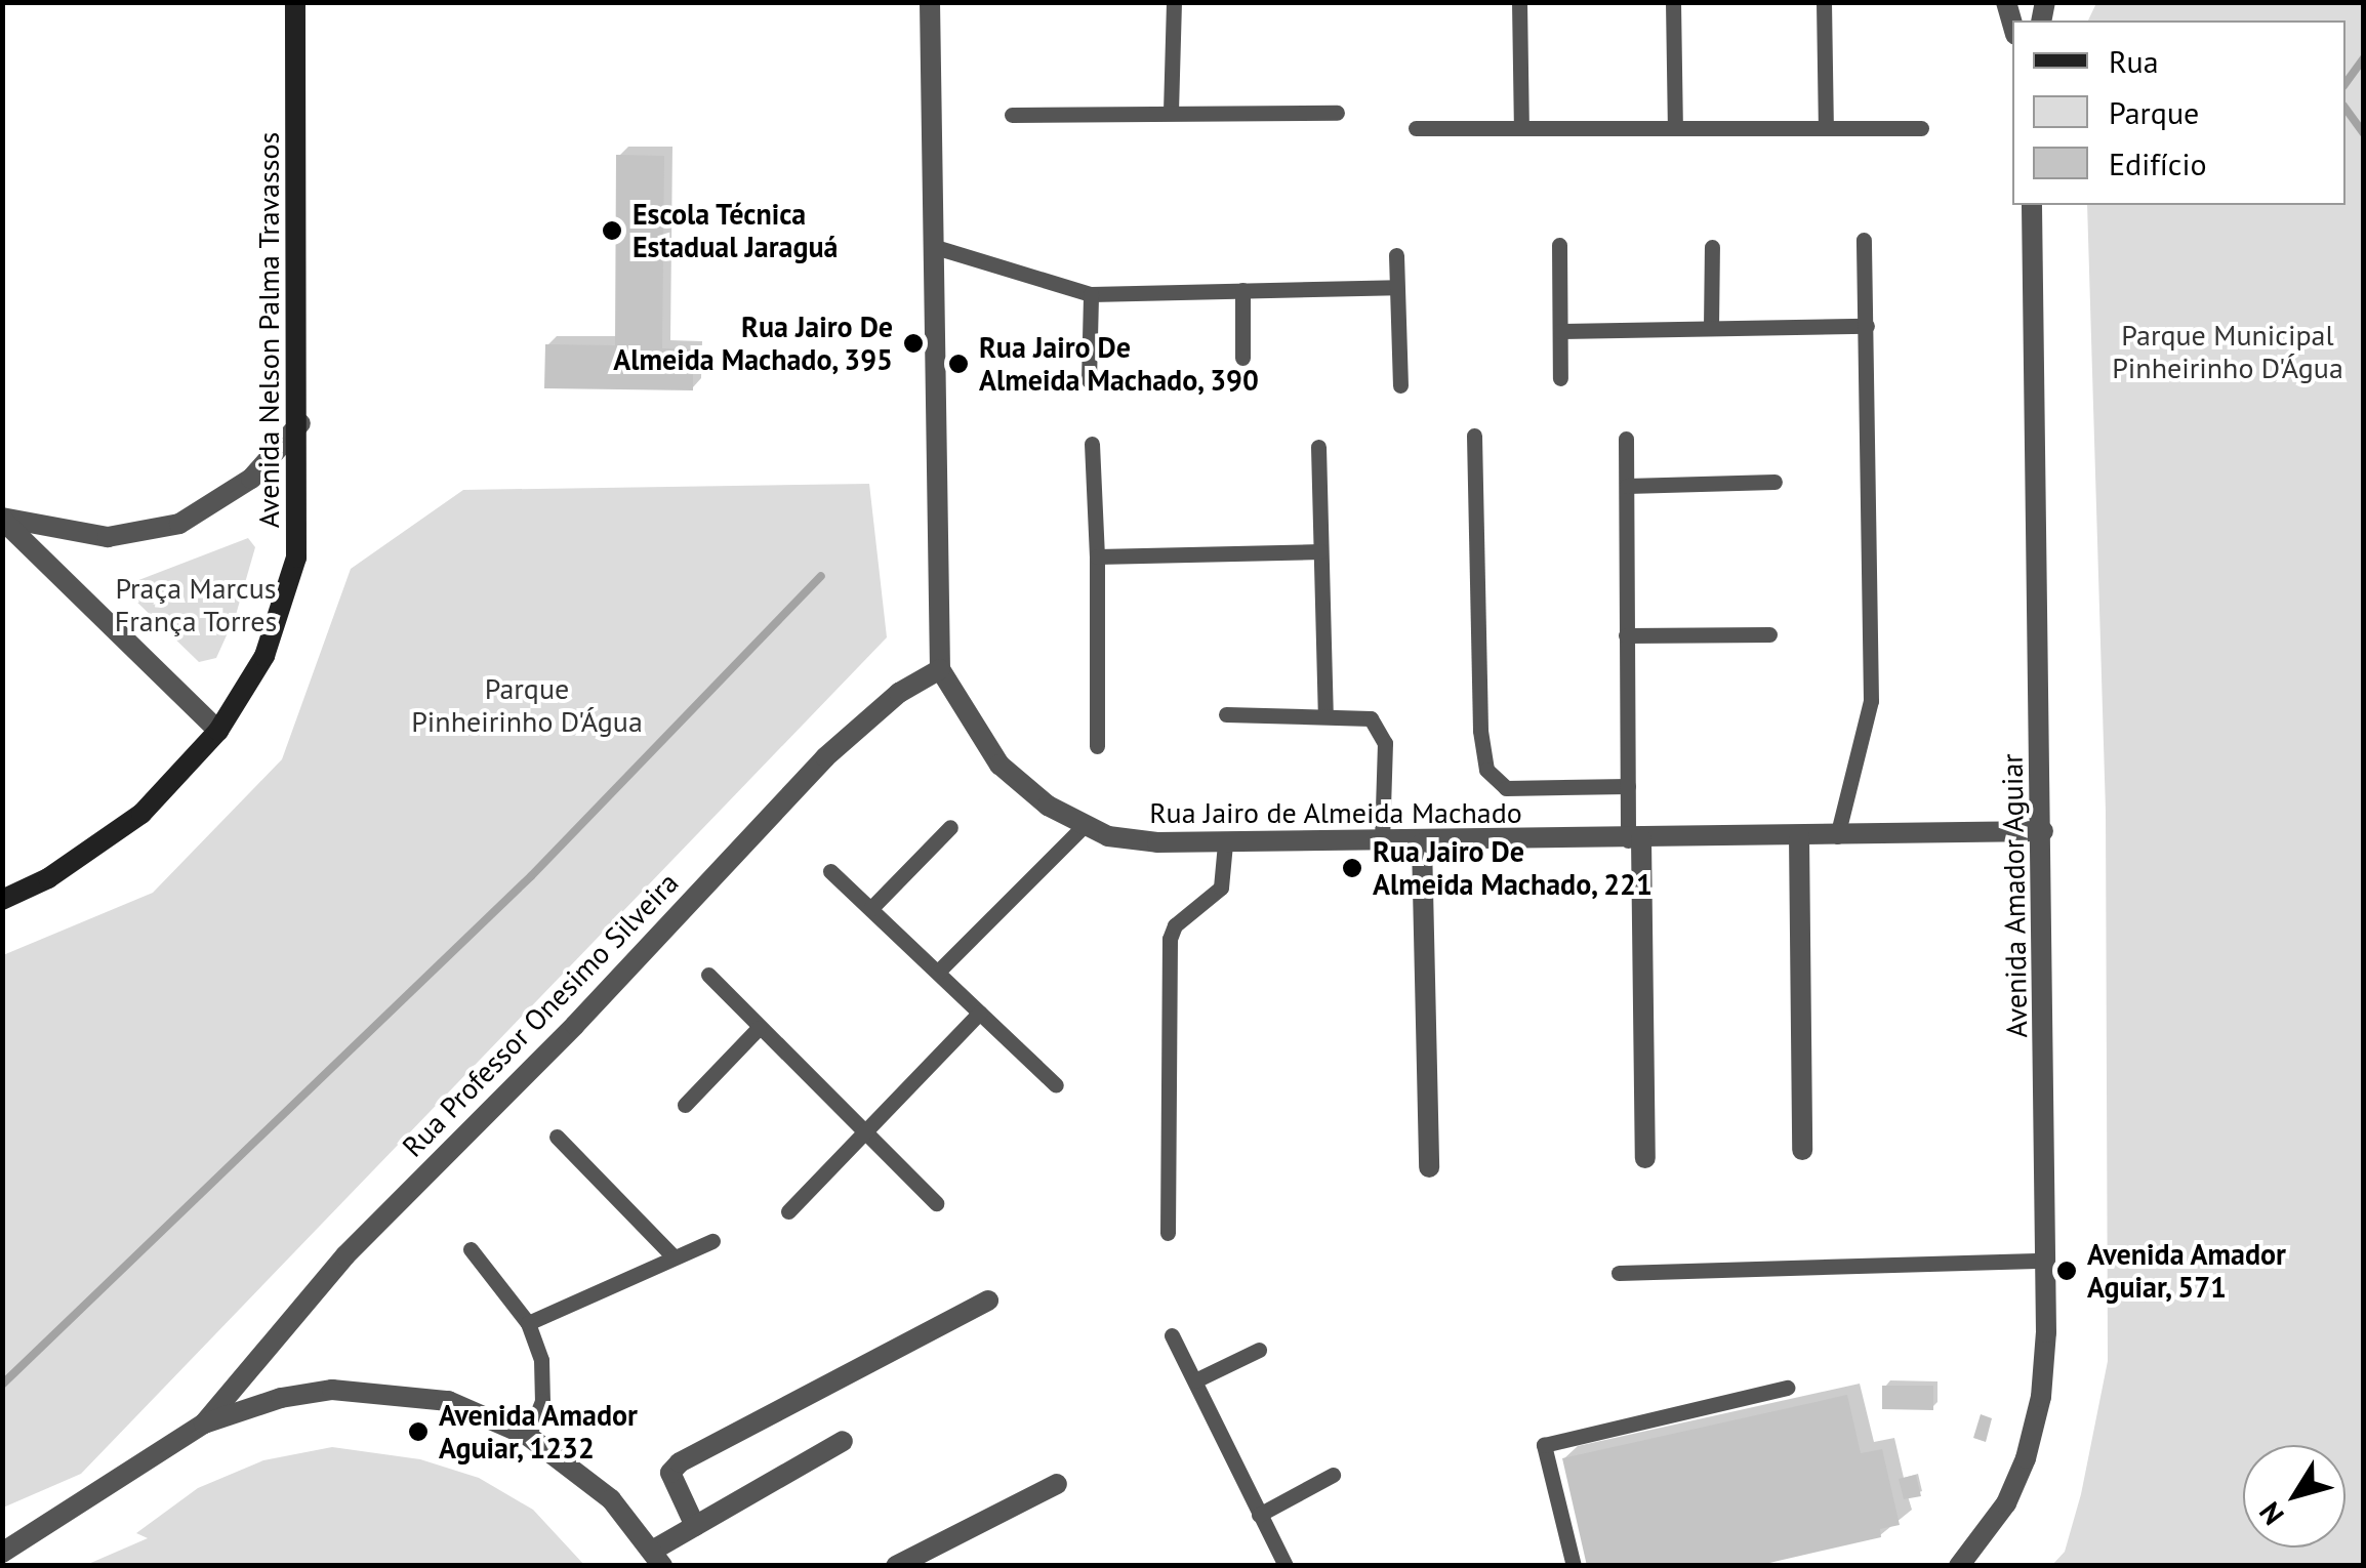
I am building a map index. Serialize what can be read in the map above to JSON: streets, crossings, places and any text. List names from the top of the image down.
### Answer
{
  "streets": {
    "street": [
      "Avenida Nelson Palma Travassos",
      "Rua Jairo de Almeida Machado",
      "Avenida Amador Aguiar",
      "Rua Professor Onesimo Silveira"
    ]
  },
  "crossings": [
    ["Rua Jairo de Almeida Machado", "Avenida Amador Aguiar"],
    ["Rua Jairo de Almeida Machado", "Rua Professor Onesimo Silveira"]
  ],
  "parks": ["Parque Municipal Pinheirinho D'Água", "Praça Marcus França Torres", "Parque Pinheirinho D'Água"],
  "places": [
    "Escola Técnica Estadual Jaraguá",
    "Rua Jairo De Almeida Machado, 395",
    "Rua Jairo De Almeida Machado, 390",
    "Rua Jairo De Almeida Machado, 221",
    "Avenida Amador Aguiar, 571",
    "Avenida Amador Aguiar, 1232"
  ],
  "legend": ["Rua", "Parque", "Edifício"],
  "north": "bottom left"
}
